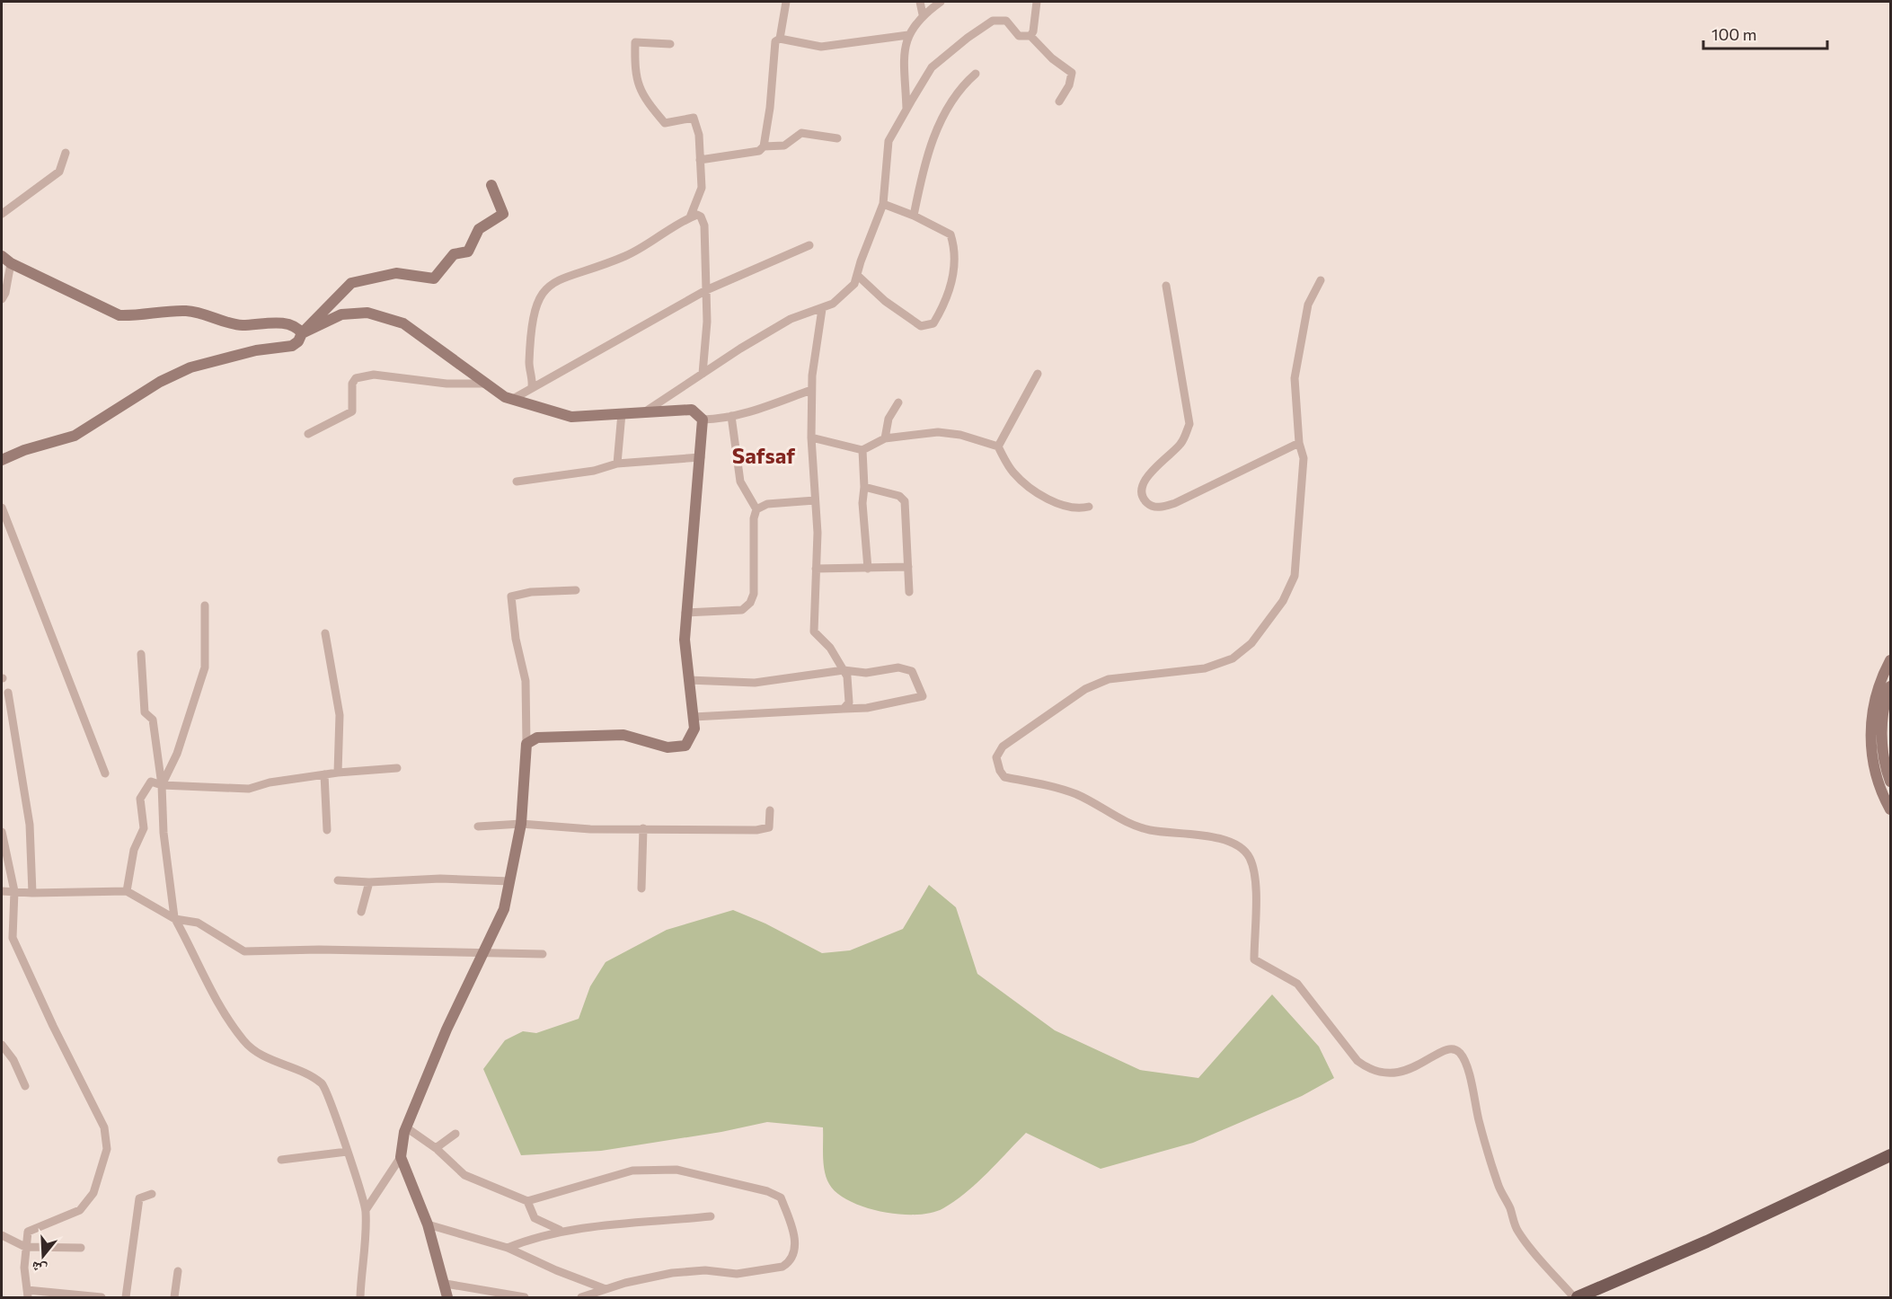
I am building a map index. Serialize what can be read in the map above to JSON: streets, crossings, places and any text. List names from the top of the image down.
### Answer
{
  "districts": ["Safsaf"],
  "scale_bar": "100 m",
  "north": "bottom"
}
